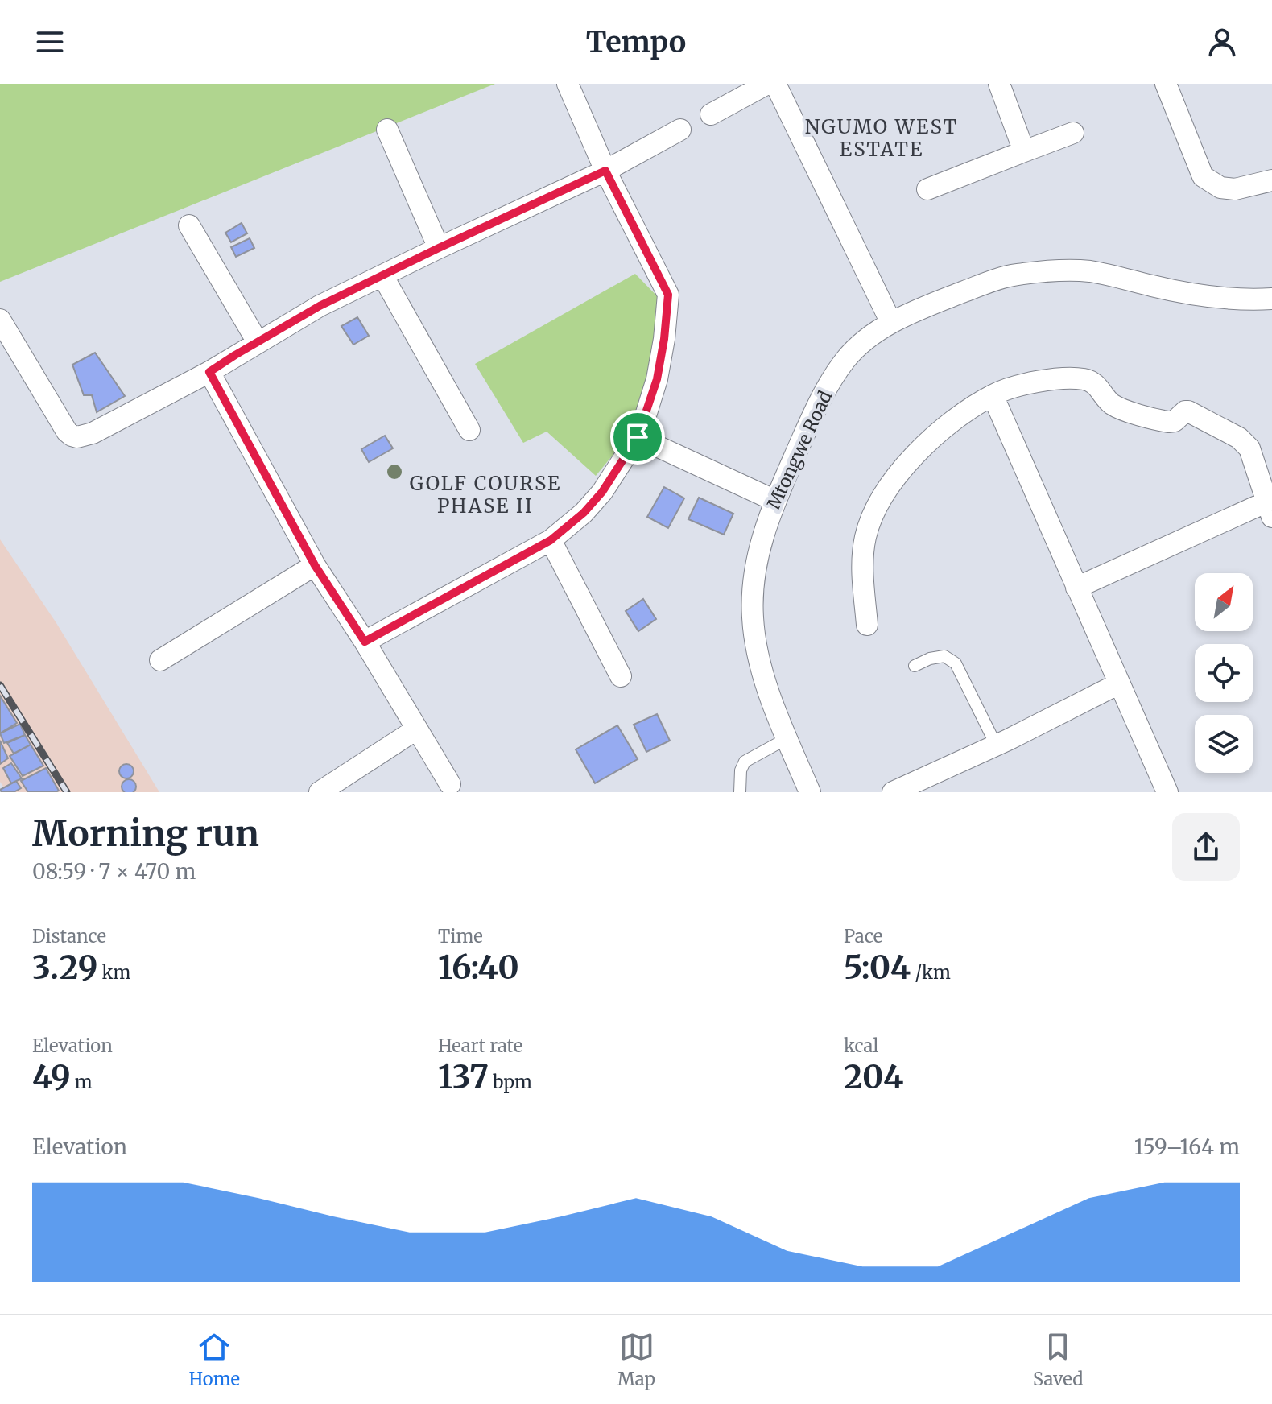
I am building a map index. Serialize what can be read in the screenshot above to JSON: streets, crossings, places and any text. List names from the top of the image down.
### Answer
{
  "streets": {
    "street": ["Mtongwe Road"]
  },
  "districts": ["NGUMO WEST ESTATE", "GOLF COURSE PHASE II"],
  "north": "top right",
  "page": {
    "header": "Tempo",
    "heading": ["Morning run", "08:59 · 7 × 470 m"],
    "stats": [
      ["Distance", "3.29 km"],
      ["Time", "16:40"],
      ["Pace", "5:04 /km"],
      ["Elevation", "49 m"],
      ["Heart rate", "137 bpm"],
      ["kcal", "204"]
    ],
    "chart": ["Elevation", "159–164 m"],
    "tabs": ["Home", "Map", "Saved"]
  }
}
